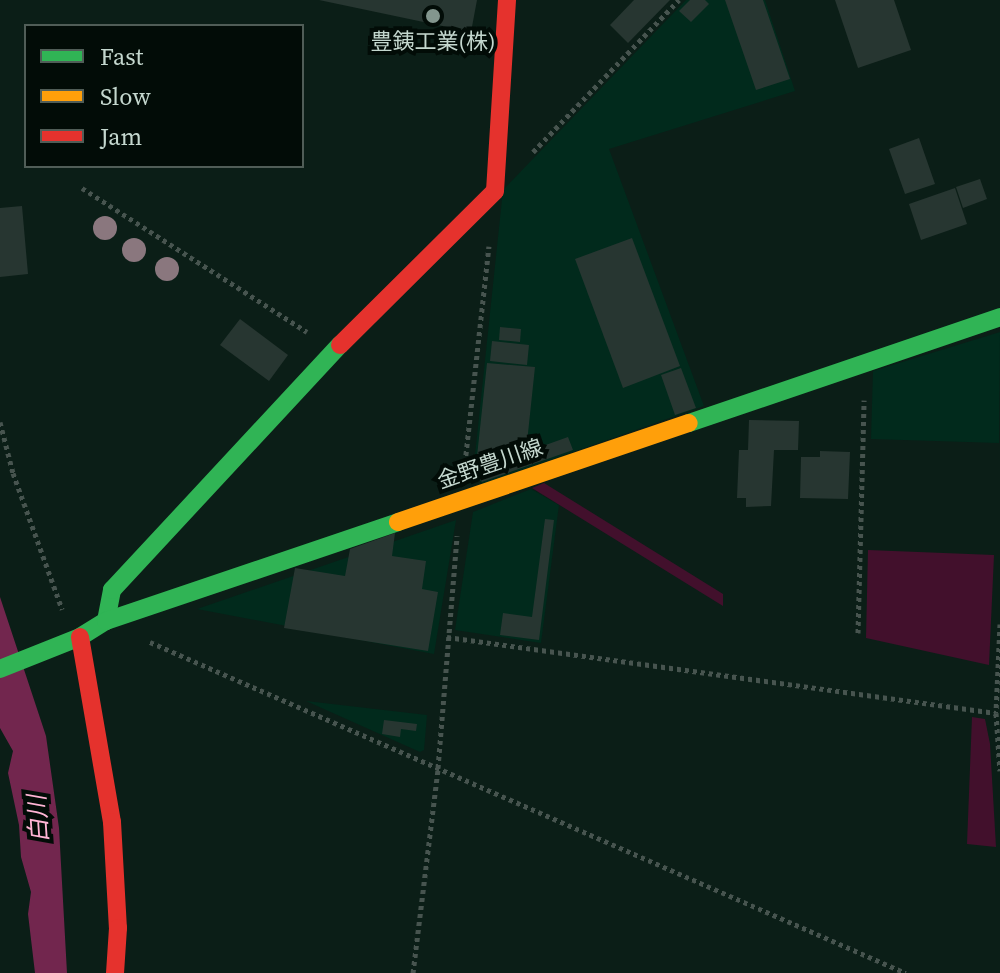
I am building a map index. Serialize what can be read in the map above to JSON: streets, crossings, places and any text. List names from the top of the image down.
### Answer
{
  "streets": {
    "street": ["金野豊川線"]
  },
  "water": ["白川"],
  "places": ["豊銕工業(株)"],
  "legend": ["Fast", "Slow", "Jam"]
}
